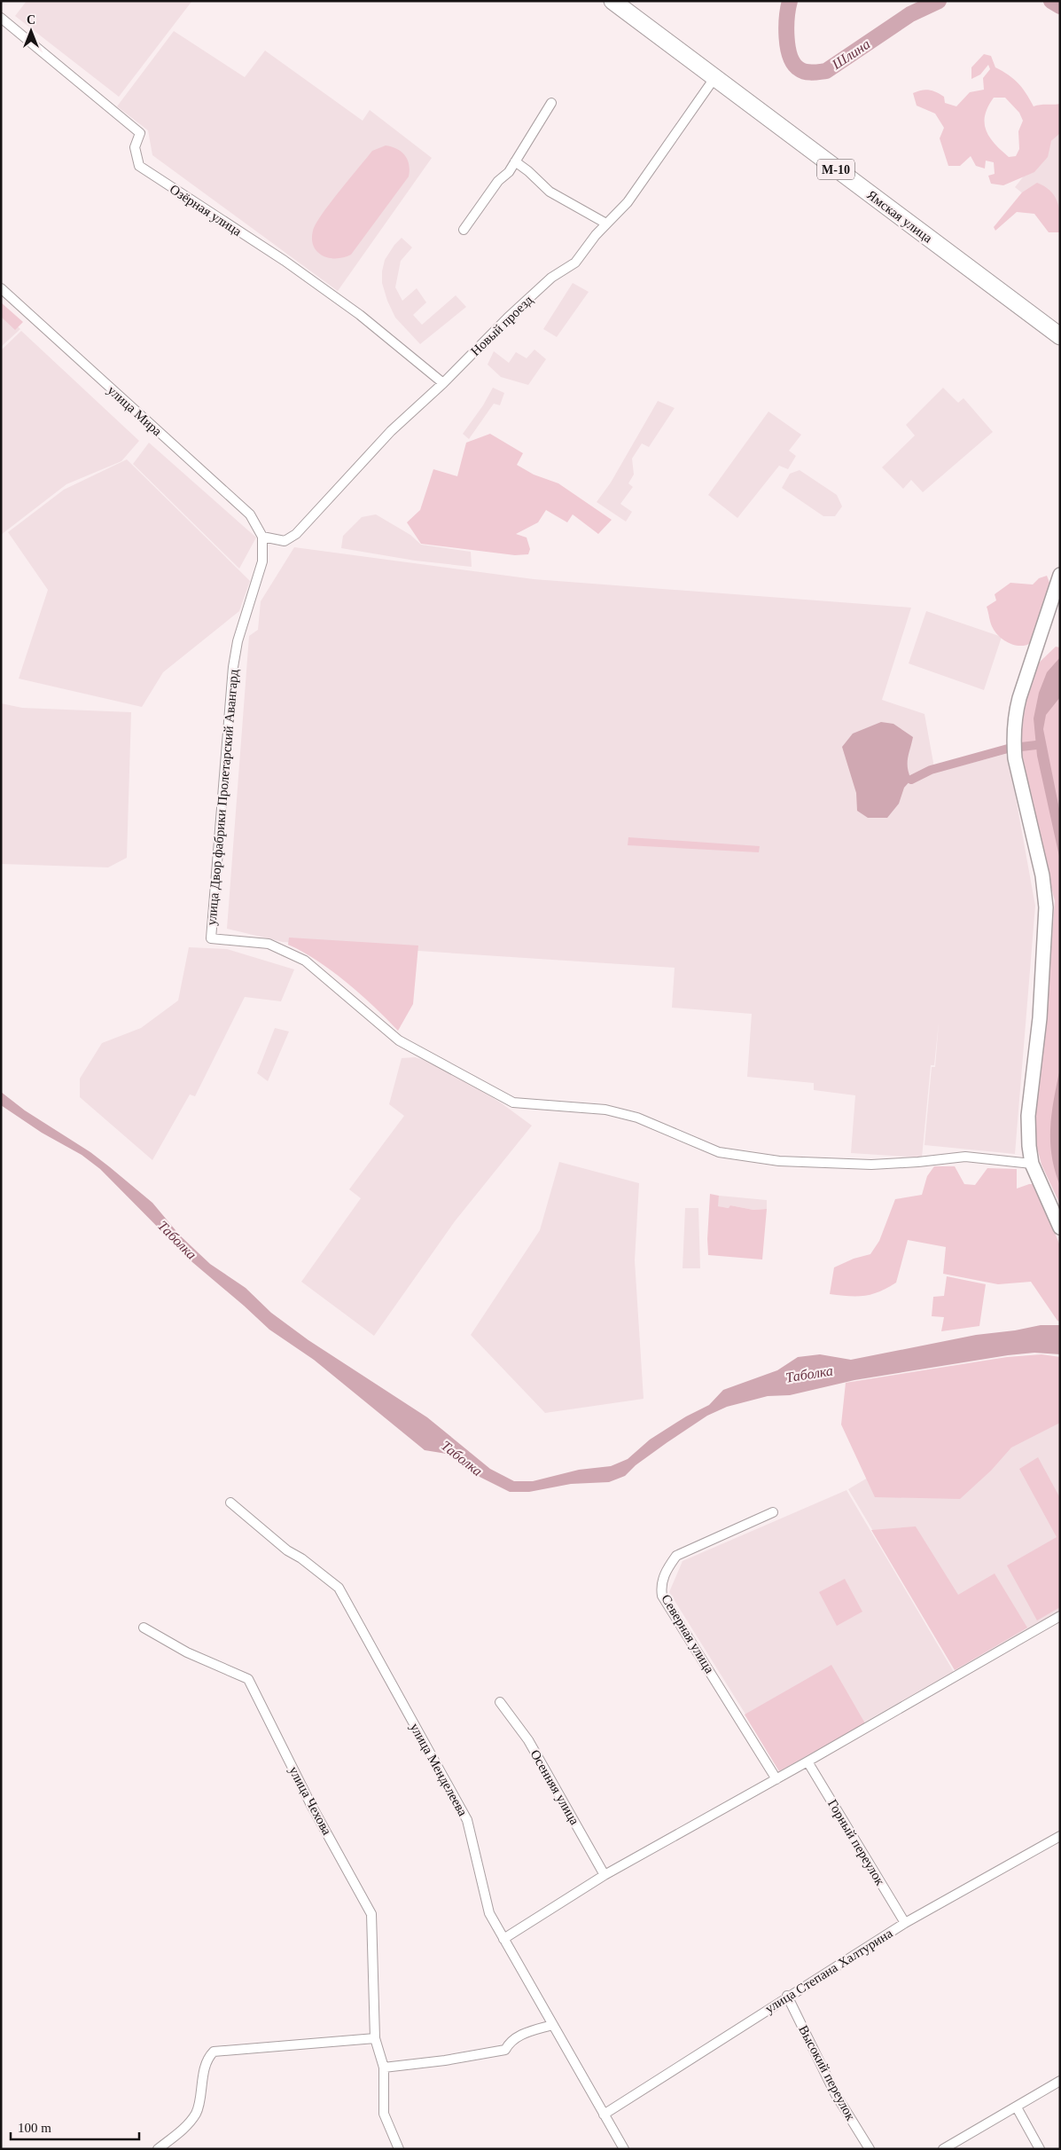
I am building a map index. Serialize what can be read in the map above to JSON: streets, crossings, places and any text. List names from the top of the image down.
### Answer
{
  "streets": {
    "highway": ["М-10", "Ямская улица"],
    "street": [
      "Озёрная улица",
      "Новый проезд",
      "улица Мира",
      "улица Двор фабрики Пролетарский Авангард",
      "Северная улица",
      "улица Менделеева",
      "Осенняя улица",
      "улица Чехова",
      "Горный переулок",
      "улица Степана Халтурина",
      "Высокий переулок"
    ]
  },
  "crossings": [
    ["Озёрная улица", "Новый проезд"],
    ["Ямская улица", "Новый проезд"],
    ["Новый проезд", "улица Мира"],
    ["Новый проезд", "улица Двор фабрики Пролетарский Авангард"],
    ["улица Мира", "улица Двор фабрики Пролетарский Авангард"],
    ["улица Менделеева", "улица Степана Халтурина"],
    ["Горный переулок", "улица Степана Халтурина"],
    ["улица Степана Халтурина", "Высокий переулок"]
  ],
  "water": ["Шлина", "Таболка"],
  "scale_bar": "100 m",
  "north": "top"
}
